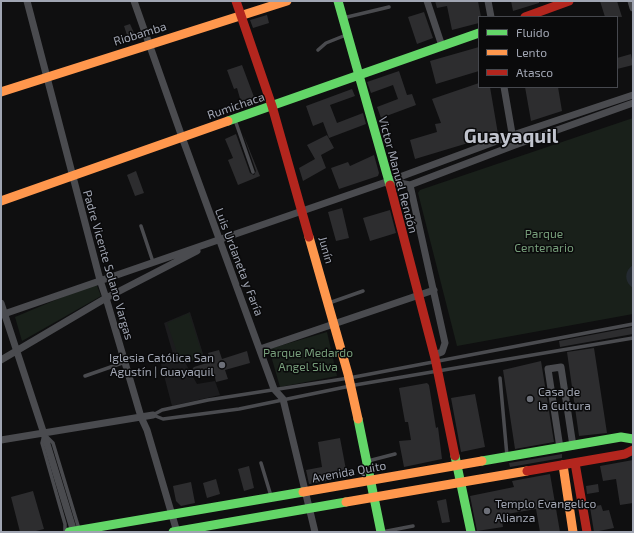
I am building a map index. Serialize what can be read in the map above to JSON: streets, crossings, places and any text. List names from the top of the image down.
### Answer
{
  "streets": {
    "street": [
      "Riobamba",
      "Rumichaca",
      "Victor Manuel Rendón",
      "Junín",
      "Luis Urdaneta y Faría",
      "Padre Vicente Solano Vargas",
      "Avenida Quito"
    ]
  },
  "crossings": [
    ["Riobamba", "Junín"],
    ["Riobamba", "Luis Urdaneta y Faría"],
    ["Riobamba", "Padre Vicente Solano Vargas"],
    ["Rumichaca", "Victor Manuel Rendón"],
    ["Rumichaca", "Junín"],
    ["Rumichaca", "Luis Urdaneta y Faría"],
    ["Rumichaca", "Padre Vicente Solano Vargas"],
    ["Victor Manuel Rendón", "Avenida Quito"],
    ["Junín", "Avenida Quito"],
    ["Luis Urdaneta y Faría", "Avenida Quito"],
    ["Padre Vicente Solano Vargas", "Avenida Quito"]
  ],
  "districts": ["Guayaquil"],
  "parks": ["Parque Centenario", "Parque Medardo Angel Silva"],
  "places": ["Iglesia Católica San Agustín | Guayaquil", "Casa de la Cultura", "Templo Evangelico Alianza"],
  "legend": ["Fluido", "Lento", "Atasco"]
}
